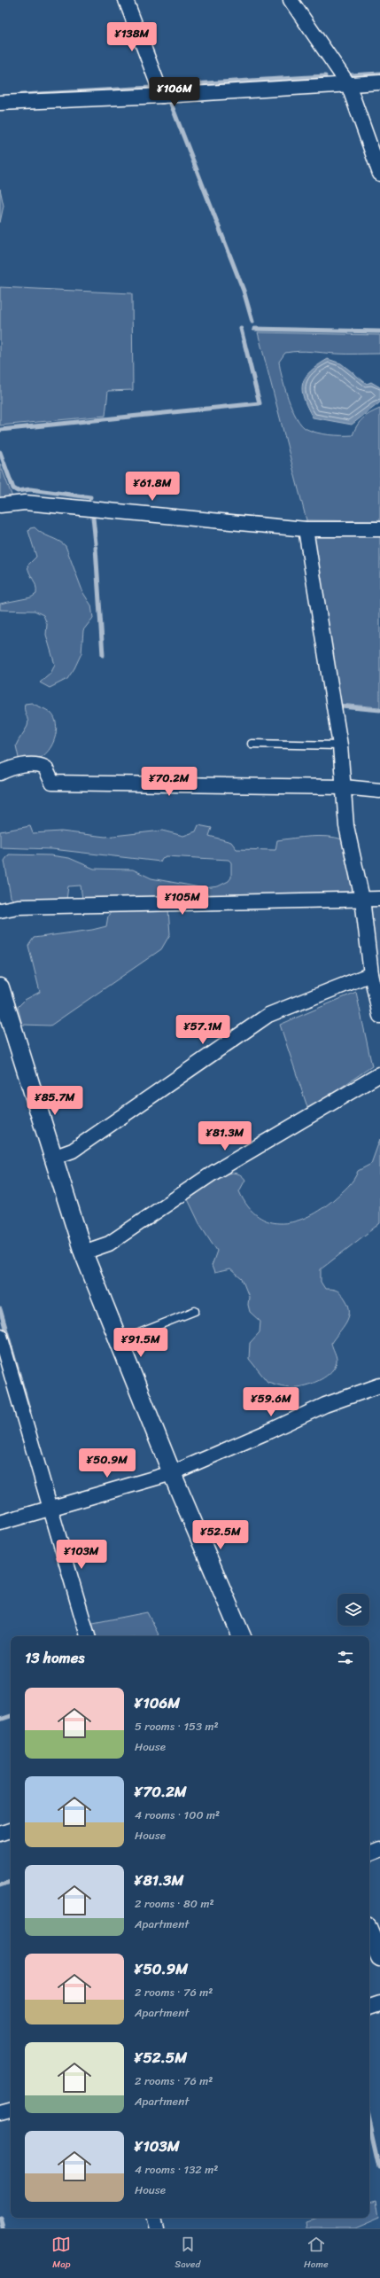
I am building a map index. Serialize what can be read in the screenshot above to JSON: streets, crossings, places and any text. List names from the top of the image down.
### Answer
{
  "page": {
    "price": [
      "¥138M",
      "¥106M",
      "¥61.8M",
      "¥70.2M",
      "¥105M",
      "¥57.1M",
      "¥85.7M",
      "¥81.3M",
      "¥91.5M",
      "¥59.6M",
      "¥50.9M",
      "¥52.5M",
      "¥103M"
    ],
    "heading": "13 homes",
    "list": [
      {
        "name": "¥106M",
        "note": "5 rooms · 153 m² · House"
      },
      {
        "name": "¥70.2M",
        "note": "4 rooms · 100 m² · House"
      },
      {
        "name": "¥81.3M",
        "note": "2 rooms · 80 m² · Apartment"
      },
      {
        "name": "¥50.9M",
        "note": "2 rooms · 76 m² · Apartment"
      },
      {
        "name": "¥52.5M",
        "note": "2 rooms · 76 m² · Apartment"
      },
      {
        "name": "¥103M",
        "note": "4 rooms · 132 m² · House"
      }
    ],
    "tabs": ["Map", "Saved", "Home"]
  }
}
